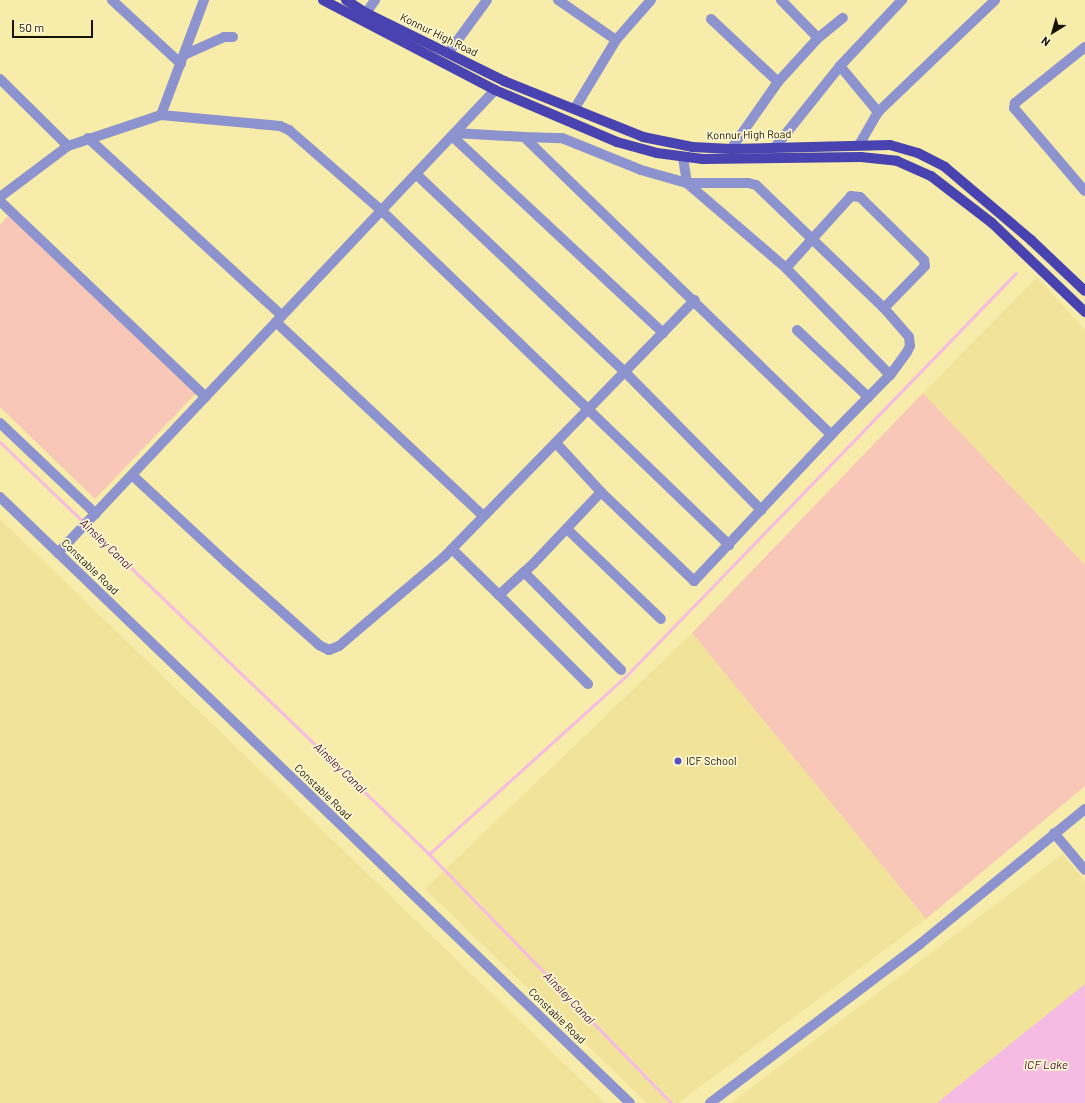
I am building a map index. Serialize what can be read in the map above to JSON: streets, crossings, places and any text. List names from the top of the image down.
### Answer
{
  "streets": {
    "main road": ["Konnur High Road"],
    "street": ["Constable Road"]
  },
  "water": ["Ainsley Canal", "ICF Lake"],
  "places": ["ICF School"],
  "scale_bar": "50 m",
  "north": "bottom left"
}
